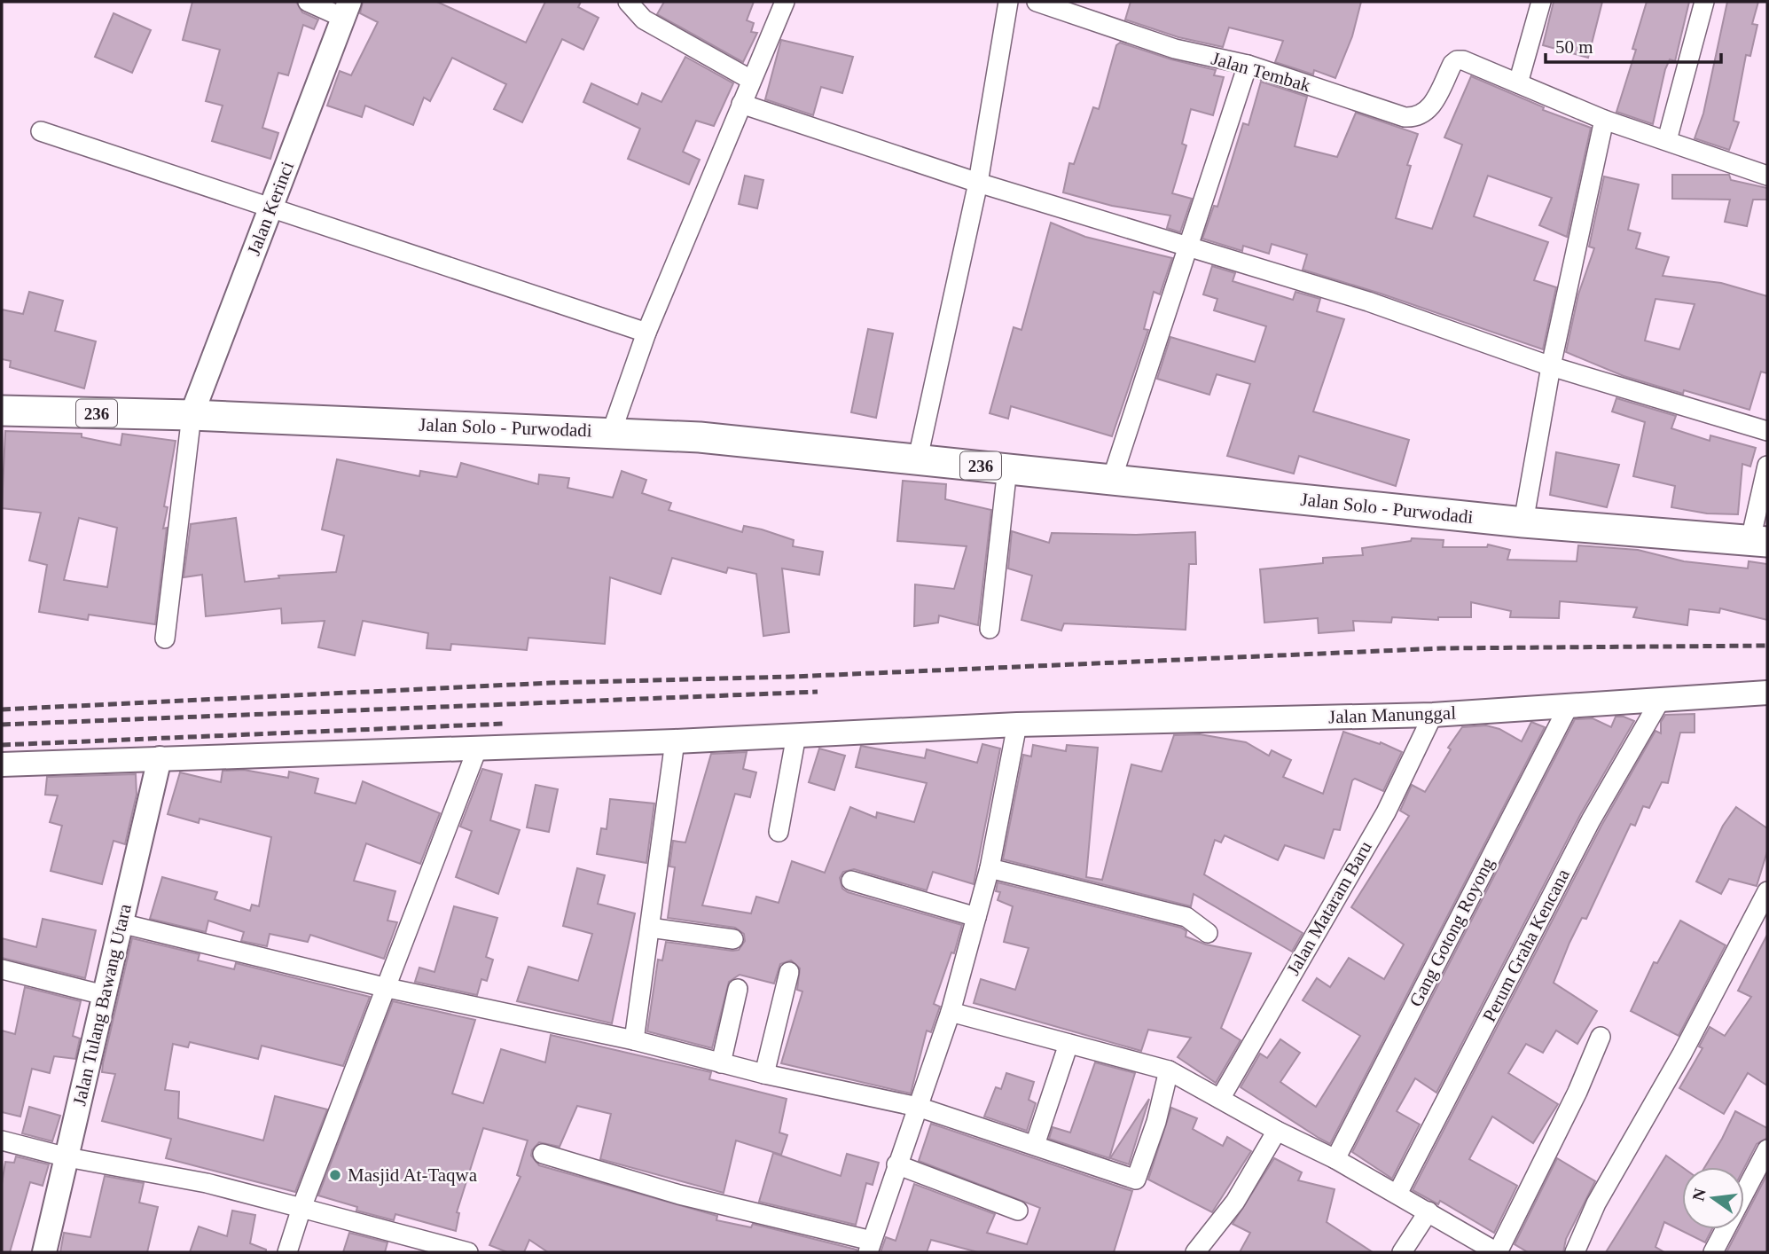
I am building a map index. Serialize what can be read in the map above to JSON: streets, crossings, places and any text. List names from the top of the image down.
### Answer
{
  "streets": {
    "main road": ["236", "Jalan Solo - Purwodadi"],
    "street": [
      "Jalan Tembak",
      "Jalan Kerinci",
      "Jalan Manunggal",
      "Jalan Mataram Baru",
      "Gang Gotong Royong",
      "Perum Graha Kencana",
      "Jalan Tulang Bawang Utara"
    ]
  },
  "crossings": [
    ["Jalan Kerinci", "Jalan Solo - Purwodadi"],
    ["Jalan Manunggal", "Jalan Mataram Baru"],
    ["Jalan Manunggal", "Gang Gotong Royong"],
    ["Jalan Manunggal", "Perum Graha Kencana"],
    ["Jalan Manunggal", "Jalan Tulang Bawang Utara"]
  ],
  "places": ["Masjid At-Taqwa"],
  "scale_bar": "50 m",
  "north": "left"
}
